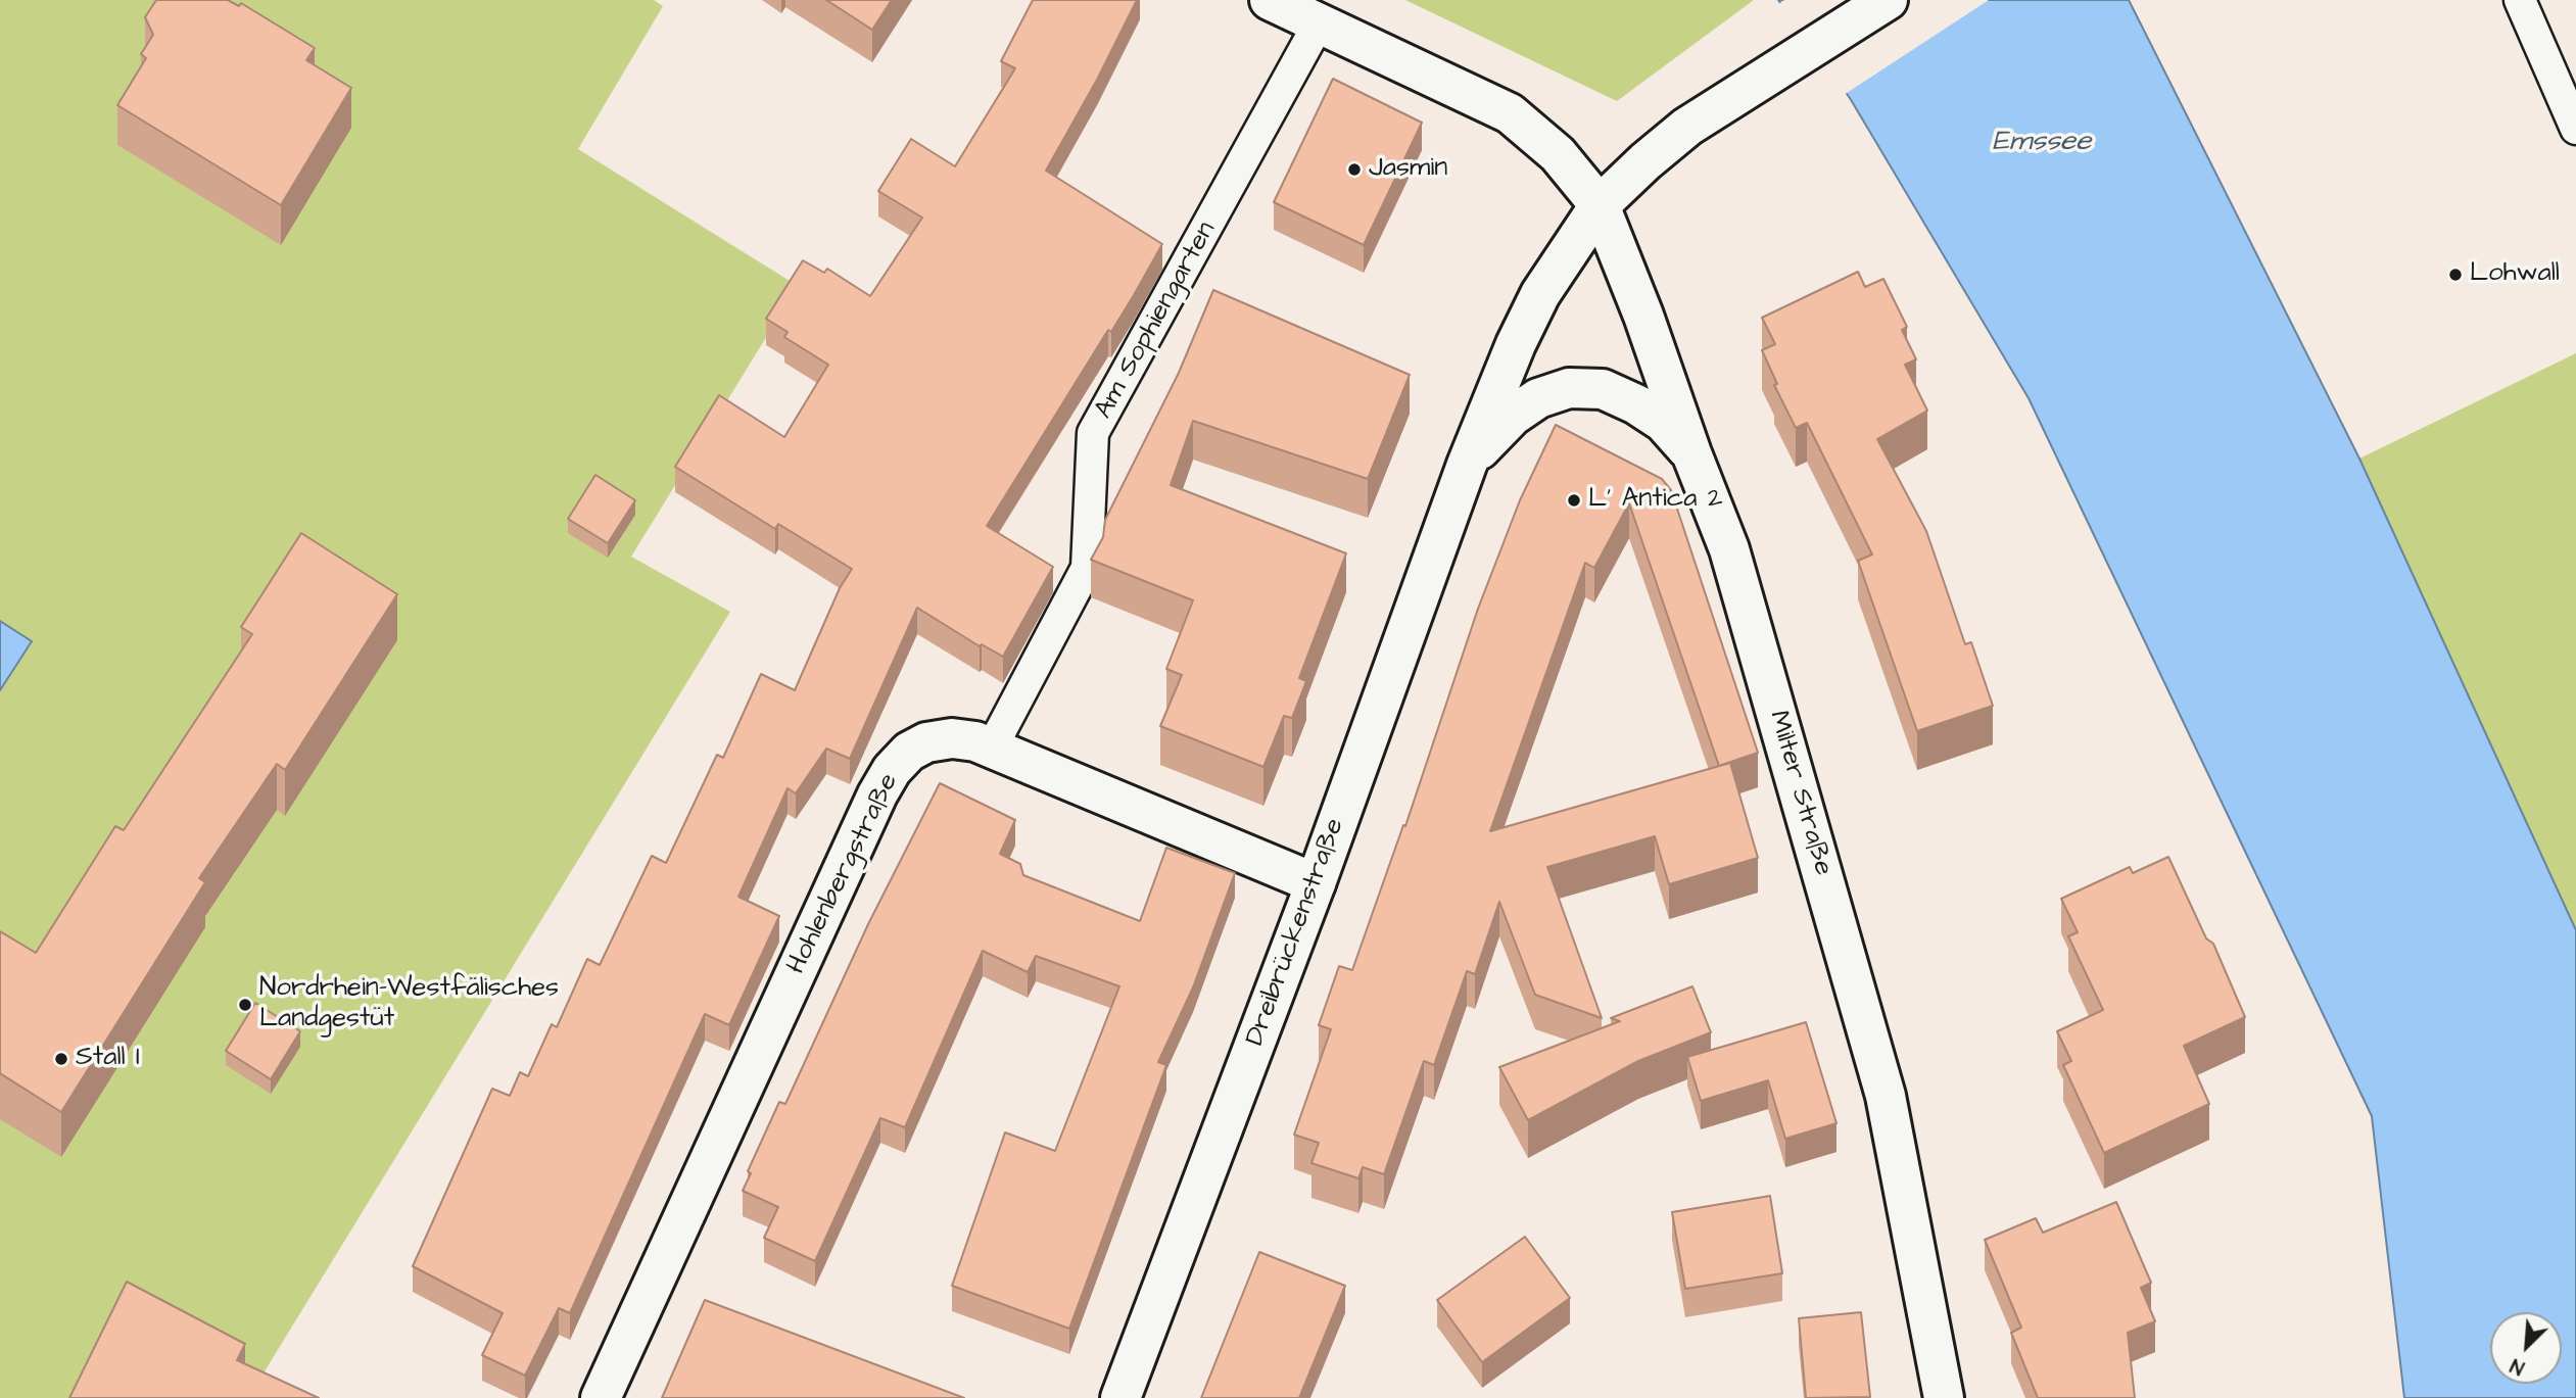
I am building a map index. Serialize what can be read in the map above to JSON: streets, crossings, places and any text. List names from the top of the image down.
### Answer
{
  "streets": {
    "street": ["Milter Straße", "Hohlenbergstraße", "Dreibrückenstraße"],
    "lane": ["Am Sophiengarten"]
  },
  "crossings": [
    ["Am Sophiengarten", "Milter Straße"],
    ["Am Sophiengarten", "Hohlenbergstraße"],
    ["Milter Straße", "Dreibrückenstraße"],
    ["Hohlenbergstraße", "Dreibrückenstraße"]
  ],
  "water": ["Emssee"],
  "places": [
    "Jasmin",
    "Lohwall",
    "L' Antica 2",
    "Nordrhein-Westfälisches Landgestüt",
    "Stall I"
  ],
  "north": "bottom left"
}
